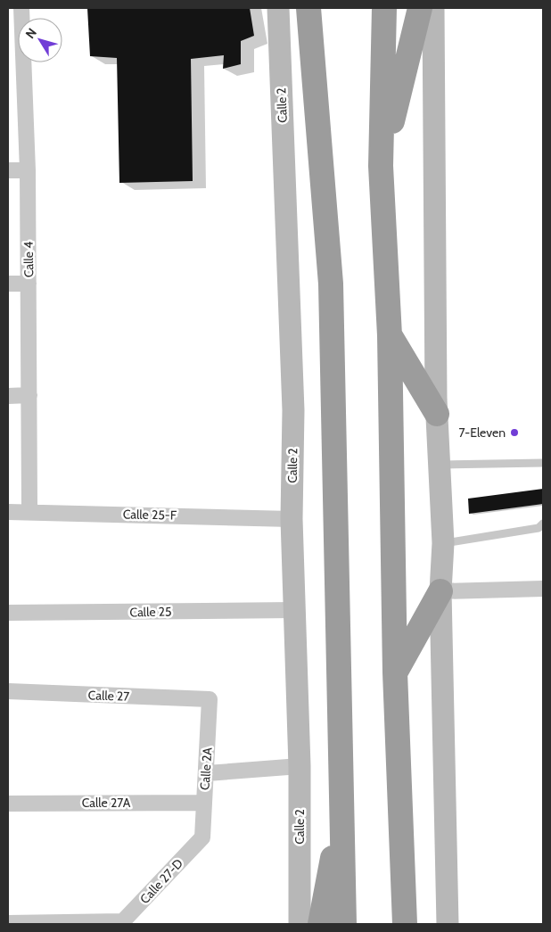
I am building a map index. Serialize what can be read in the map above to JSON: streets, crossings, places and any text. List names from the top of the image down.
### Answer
{
  "streets": {
    "main road": ["Calle 2"],
    "street": [
      "Calle 4",
      "Calle 25-F",
      "Calle 25",
      "Calle 27",
      "Calle 2A",
      "Calle 27A",
      "Calle 27-D"
    ]
  },
  "crossings": [
    ["Calle 2", "Calle 25-F"],
    ["Calle 2", "Calle 25"],
    ["Calle 4", "Calle 25-F"],
    ["Calle 27", "Calle 2A"],
    ["Calle 2A", "Calle 27A"],
    ["Calle 2A", "Calle 27-D"]
  ],
  "places": ["7-Eleven"],
  "north": "top left"
}
